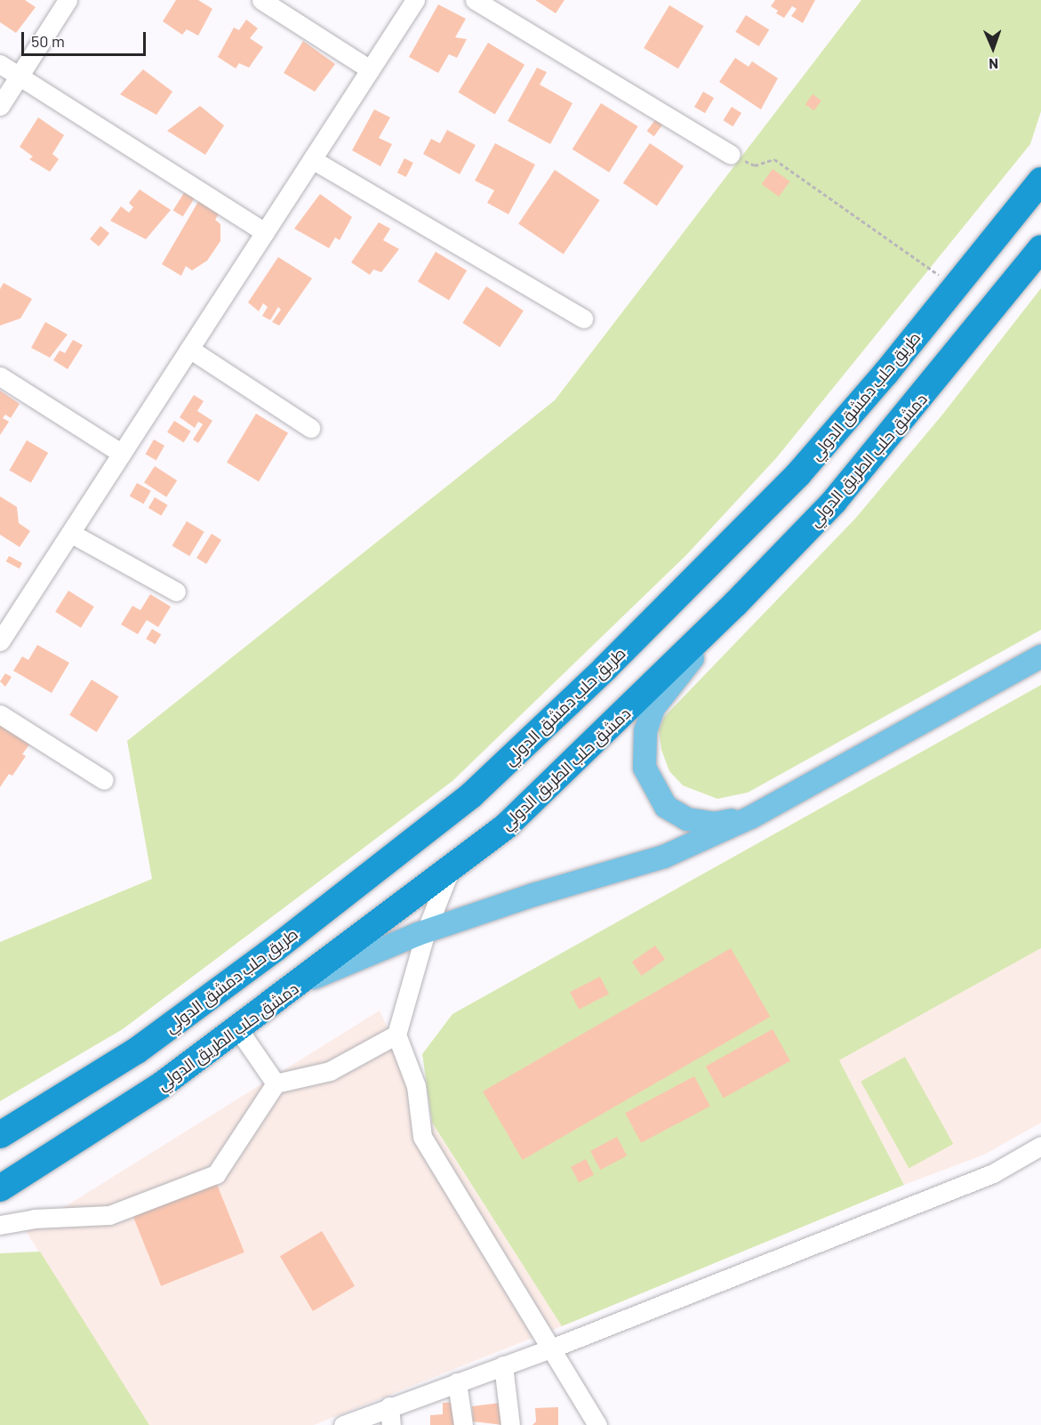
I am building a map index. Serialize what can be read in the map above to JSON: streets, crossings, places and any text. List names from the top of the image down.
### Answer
{
  "streets": {
    "highway": ["طريق حلب دمشق الدولي", "دمشق حلب الطريق الدولي"]
  },
  "scale_bar": "50 m",
  "north": "bottom"
}
